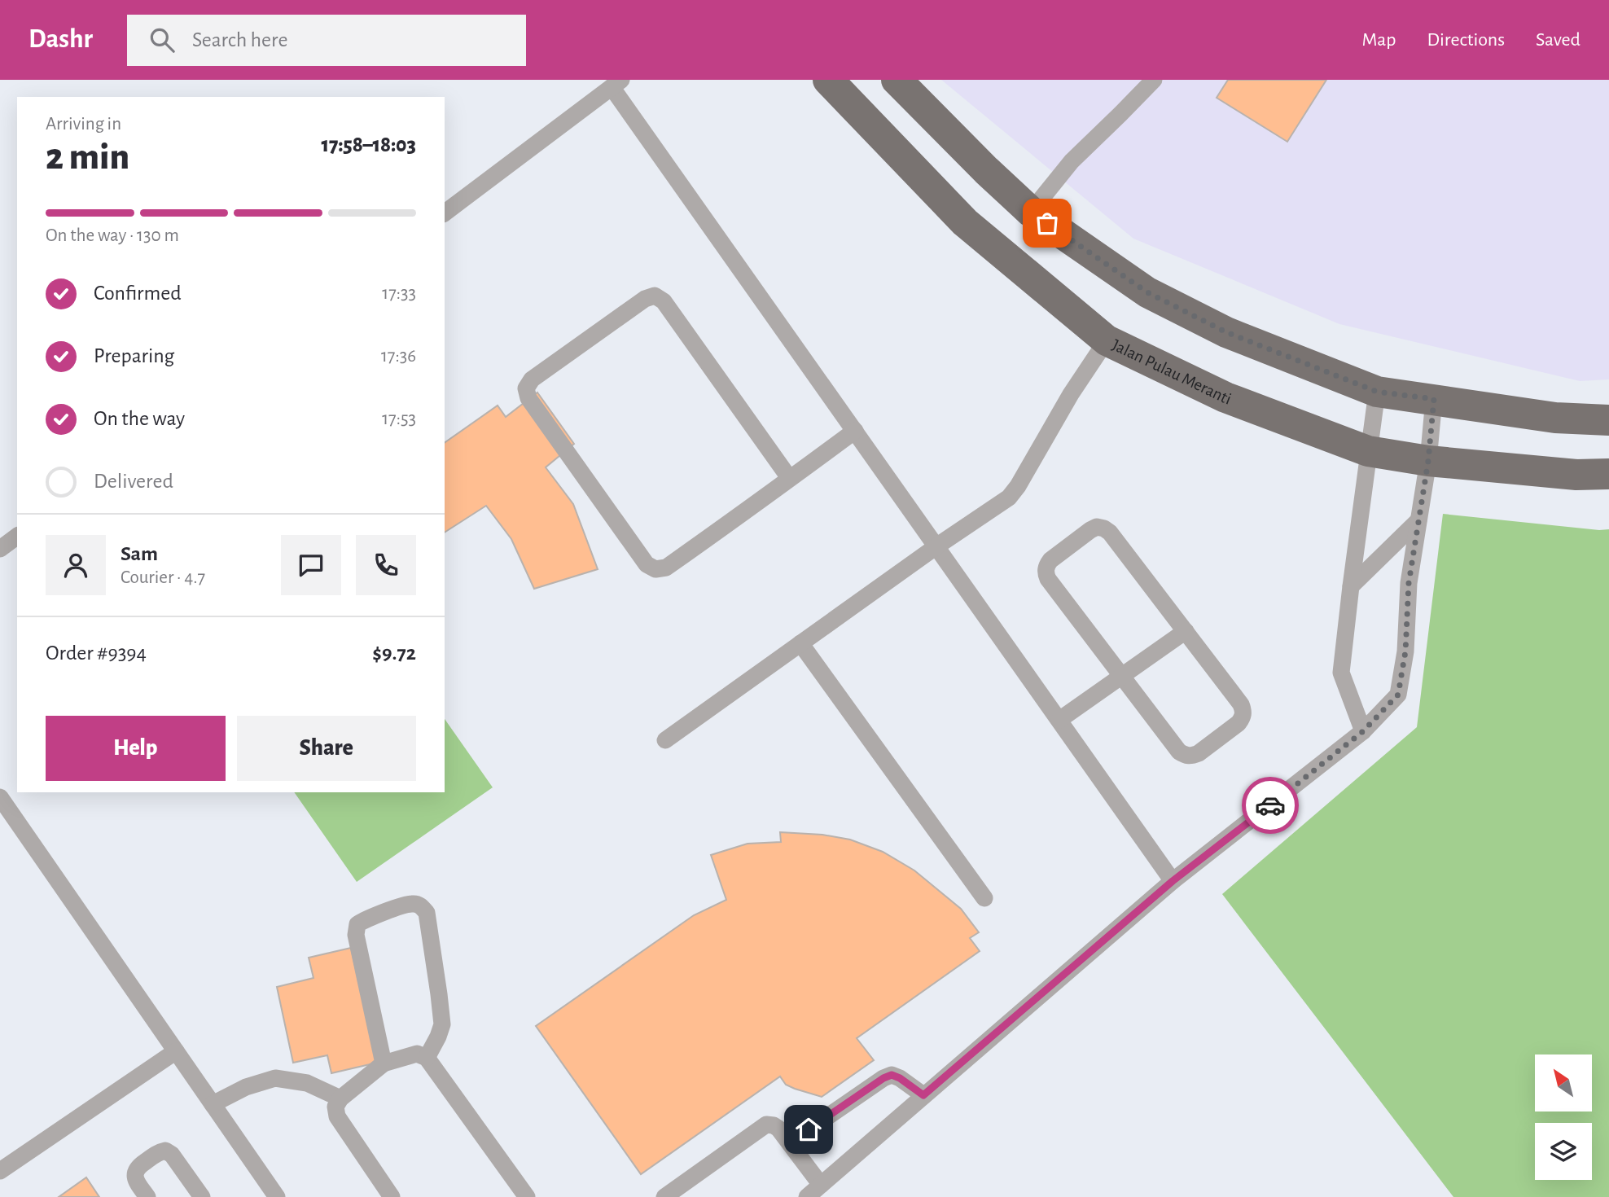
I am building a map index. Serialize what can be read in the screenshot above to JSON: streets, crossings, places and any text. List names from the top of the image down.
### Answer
{
  "streets": {
    "main road": ["Jalan Pulau Meranti"]
  },
  "north": "top left",
  "page": {
    "header": "Dashr",
    "search": "Search here",
    "nav": ["Map", "Directions", "Saved"],
    "heading": ["2 min", "Arriving in", "17:58–18:03"],
    "panel": [
      "Sam",
      "Courier · 4.7",
      "Order #9394",
      "$9.72"
    ],
    "bar": "On the way · 130 m",
    "list": [
      ["Confirmed", "17:33"],
      ["Preparing", "17:36"],
      ["On the way", "17:53"],
      "Delivered"
    ],
    "buttons": ["Help", "Share"]
  }
}
